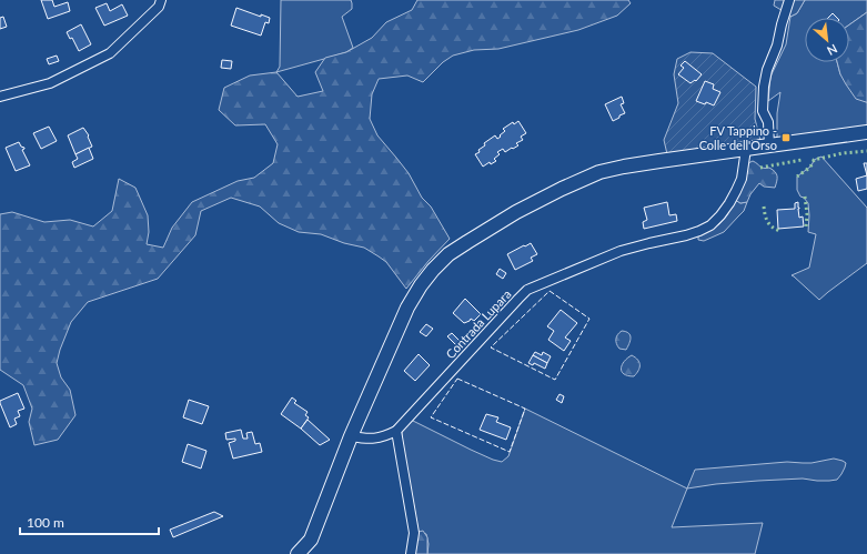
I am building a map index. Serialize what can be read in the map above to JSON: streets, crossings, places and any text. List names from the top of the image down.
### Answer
{
  "streets": {
    "street": ["Contrada Lupara"]
  },
  "places": {
    "transit": ["FV Tappino - Colle dell'Orso"]
  },
  "scale_bar": "100 m",
  "north": "bottom right"
}
